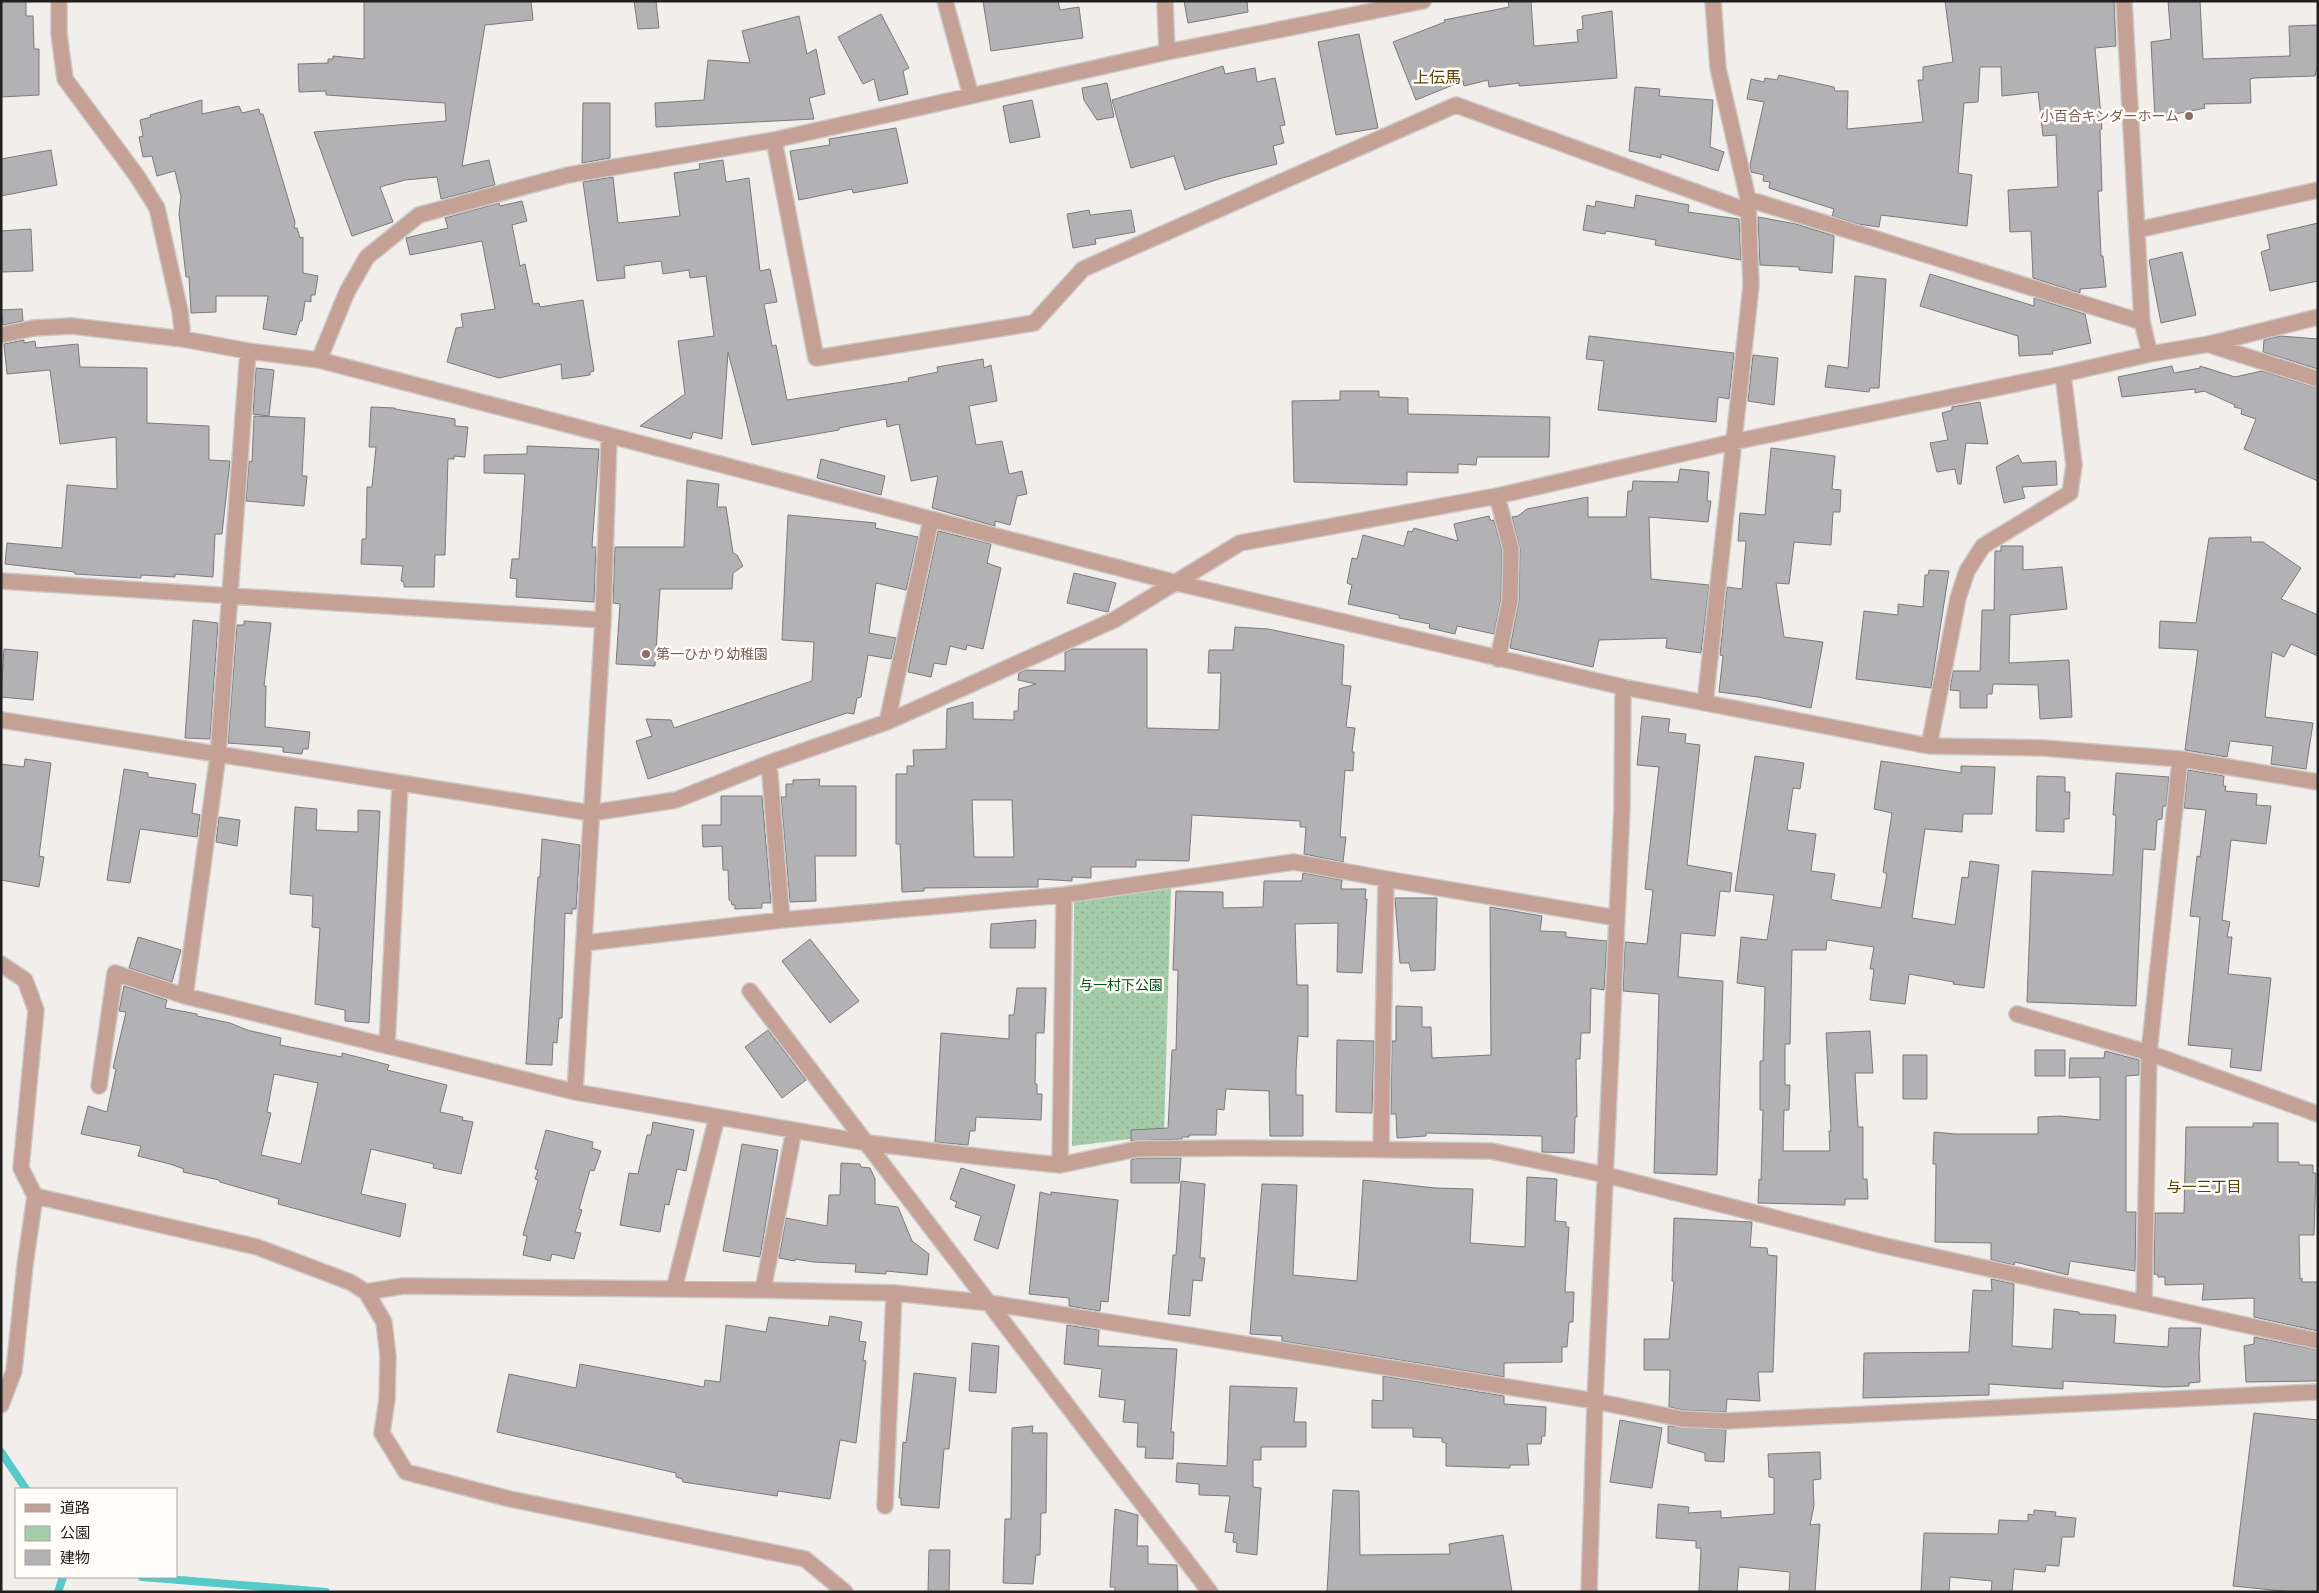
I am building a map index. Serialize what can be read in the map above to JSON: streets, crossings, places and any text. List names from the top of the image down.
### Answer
{
  "districts": ["上伝馬", "与一三丁目"],
  "parks": ["与一村下公園"],
  "places": ["小百合キンダーホーム", "第一ひかり幼稚園"],
  "legend": ["道路", "公園", "建物"]
}
